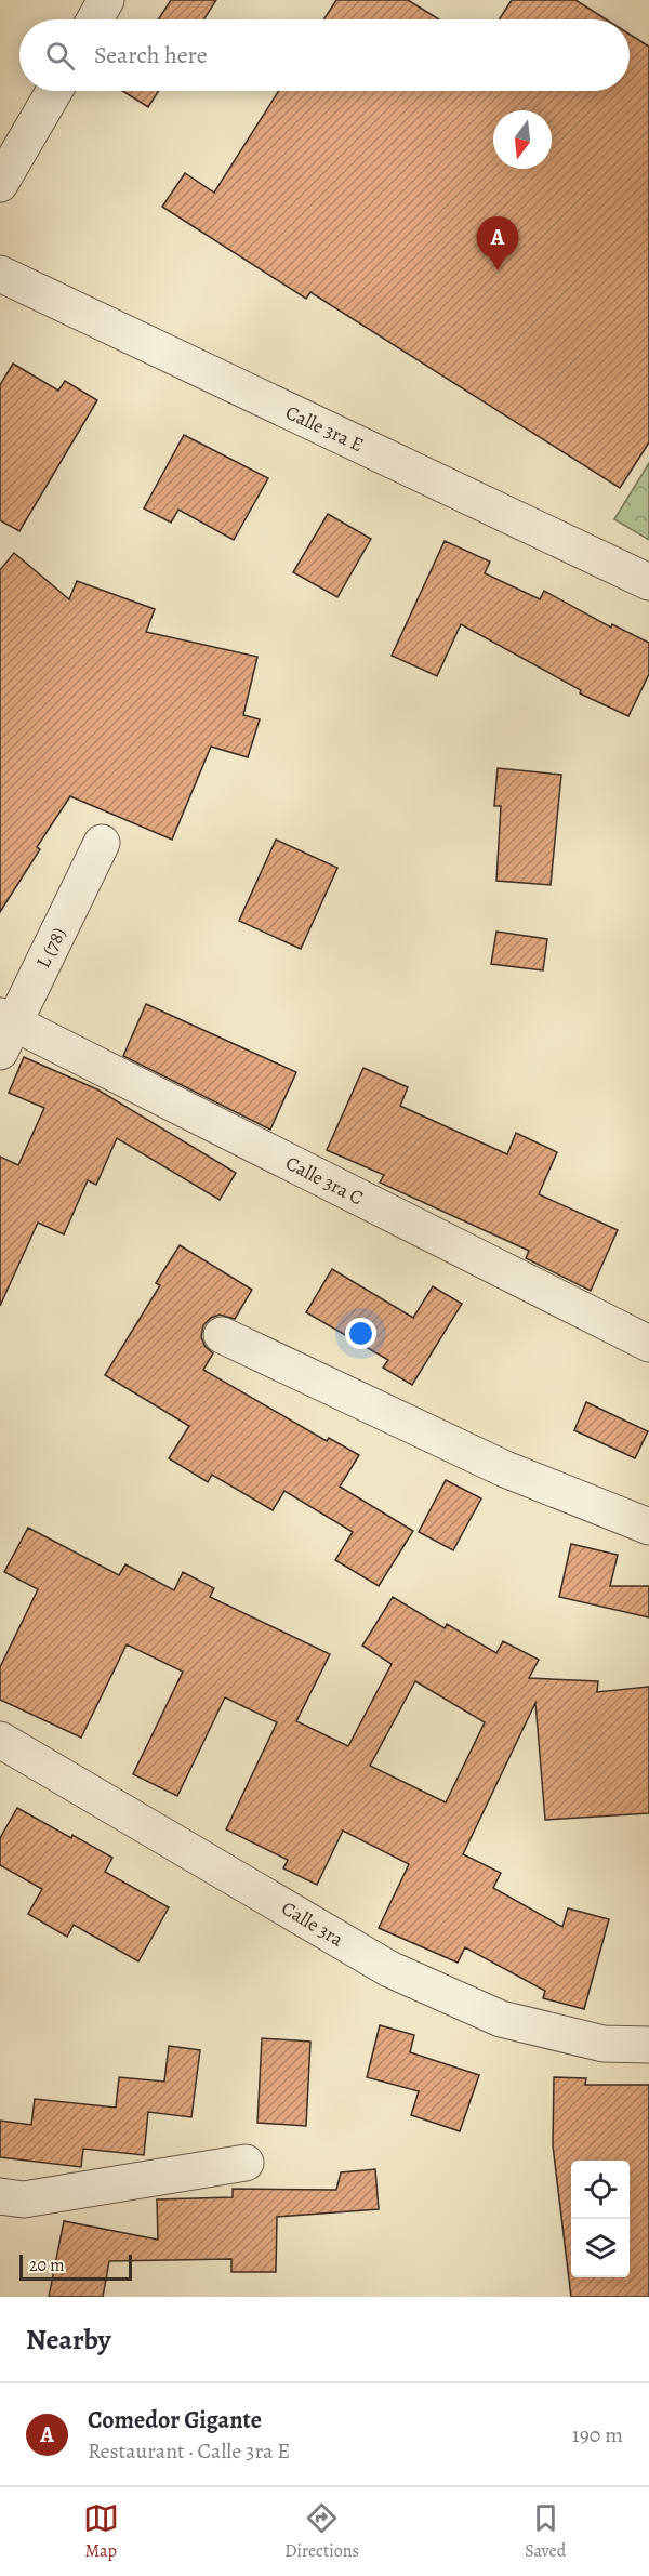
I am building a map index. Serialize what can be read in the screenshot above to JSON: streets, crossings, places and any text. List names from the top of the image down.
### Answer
{
  "streets": {
    "street": [
      "Calle 3ra E",
      "L (78)",
      "Calle 3ra C",
      "Calle 3ra"
    ]
  },
  "crossings": [
    ["L (78)", "Calle 3ra C"]
  ],
  "scale_bar": "20 m",
  "north": "bottom",
  "page": {
    "search": "Search here",
    "pins": "A",
    "scale": "20 m",
    "heading": "Nearby",
    "list": [
      {
        "mark": "A",
        "name": "Comedor Gigante",
        "note": "Restaurant · Calle 3ra E",
        "value": "190 m"
      }
    ],
    "nav": ["Map", "Directions", "Saved"]
  }
}
